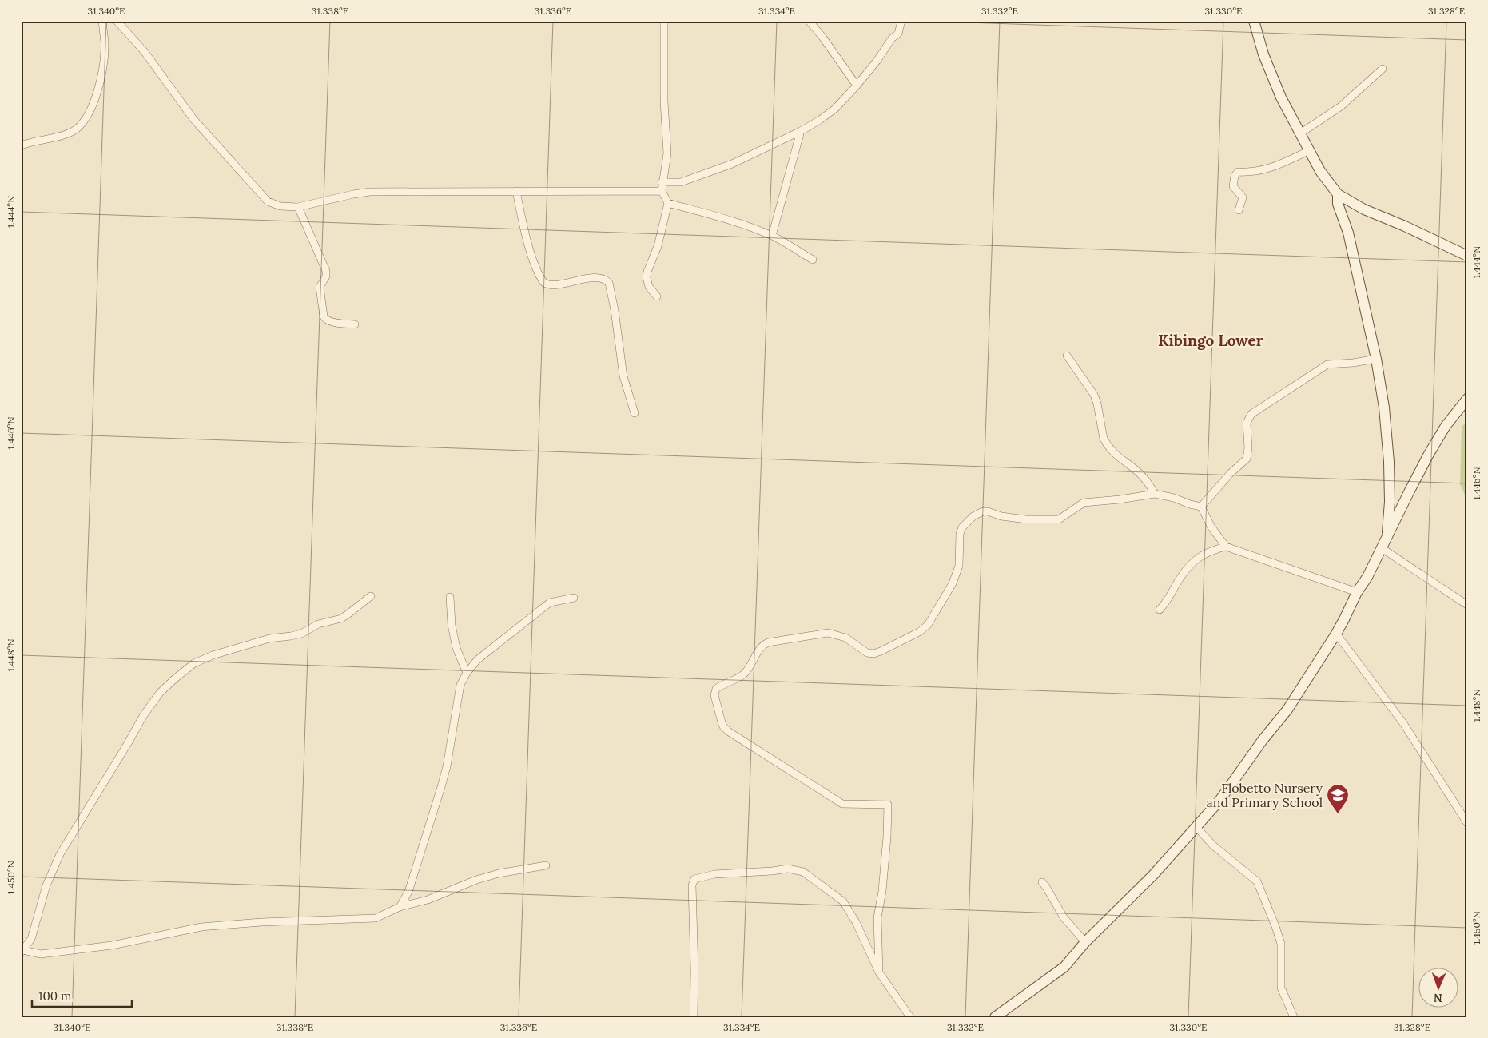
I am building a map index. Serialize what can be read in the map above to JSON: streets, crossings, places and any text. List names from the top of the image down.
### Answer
{
  "districts": ["Kibingo Lower"],
  "places": {
    "school or university": ["Flobetto Nursery and Primary School"]
  },
  "scale_bar": "100 m",
  "north": "bottom",
  "coordinates": [
    "31.340°E",
    "31.338°E",
    "31.336°E",
    "31.334°E",
    "31.332°E",
    "31.330°E",
    "31.328°E",
    "1.444°N",
    "1.446°N",
    "1.448°N",
    "1.450°N"
  ]
}
